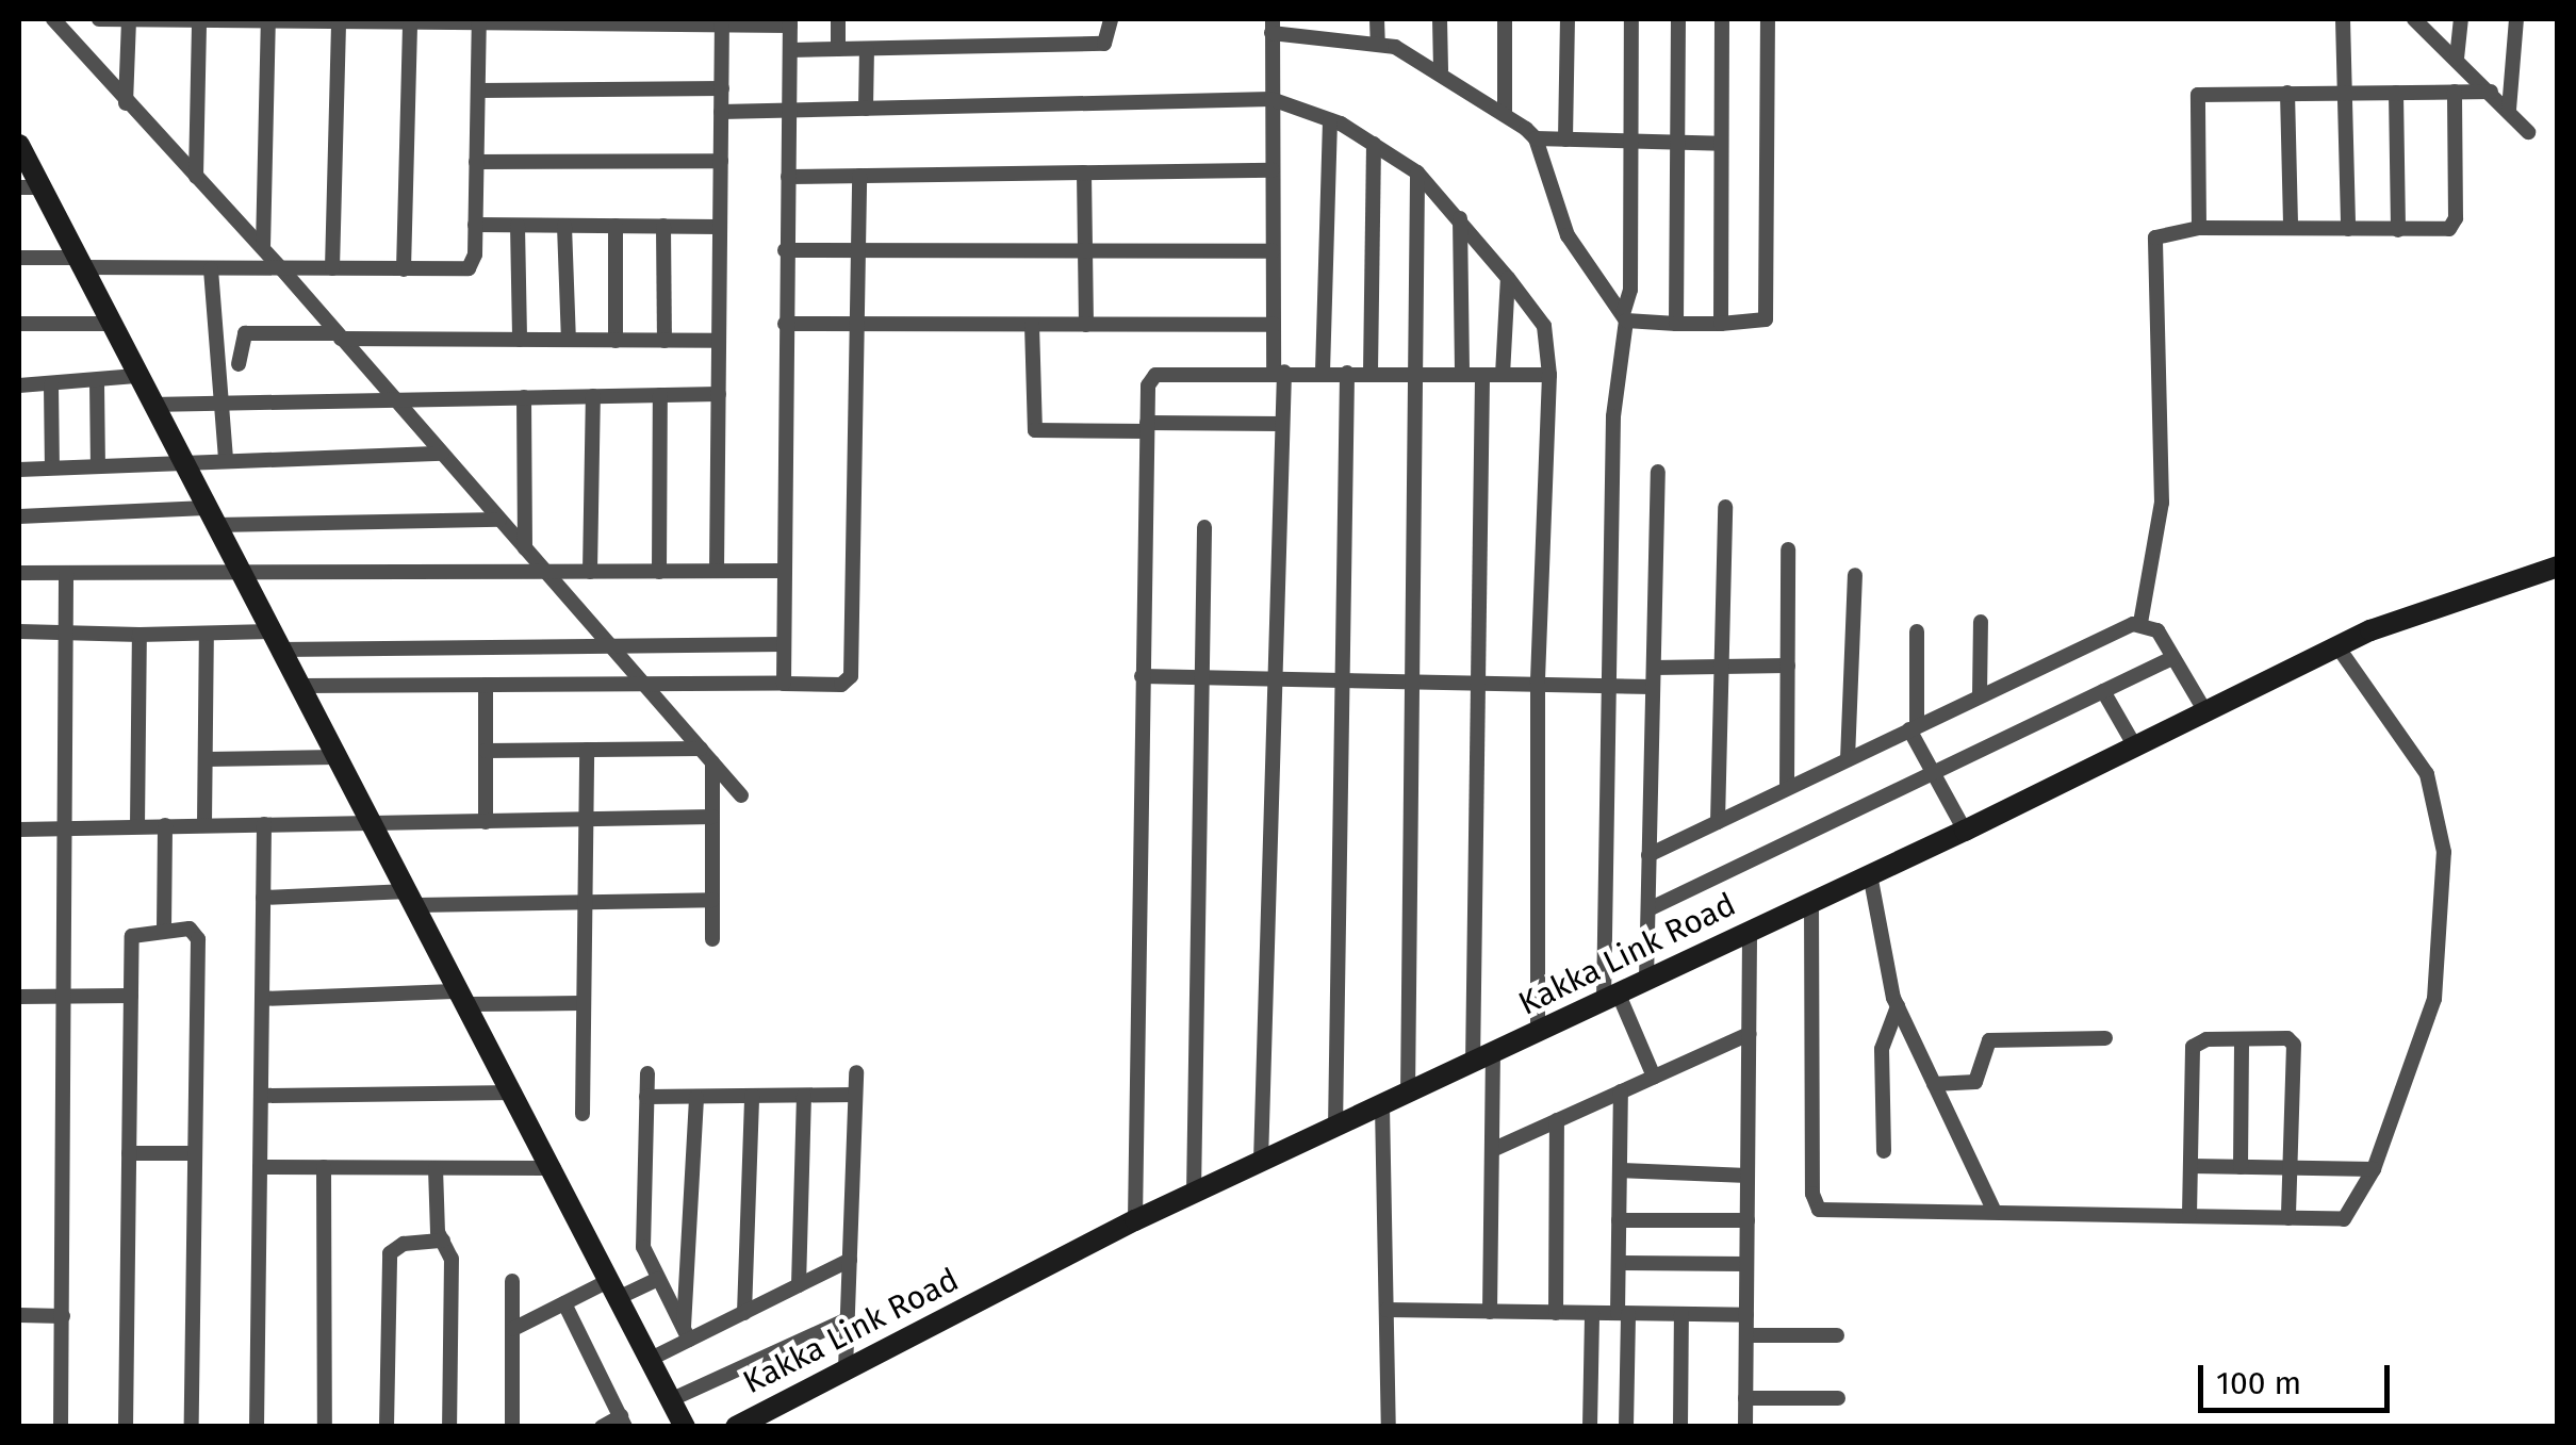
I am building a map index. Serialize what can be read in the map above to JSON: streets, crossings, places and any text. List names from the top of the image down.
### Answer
{
  "streets": {
    "street": ["Kakka Link Road"]
  },
  "scale_bar": "100 m"
}
